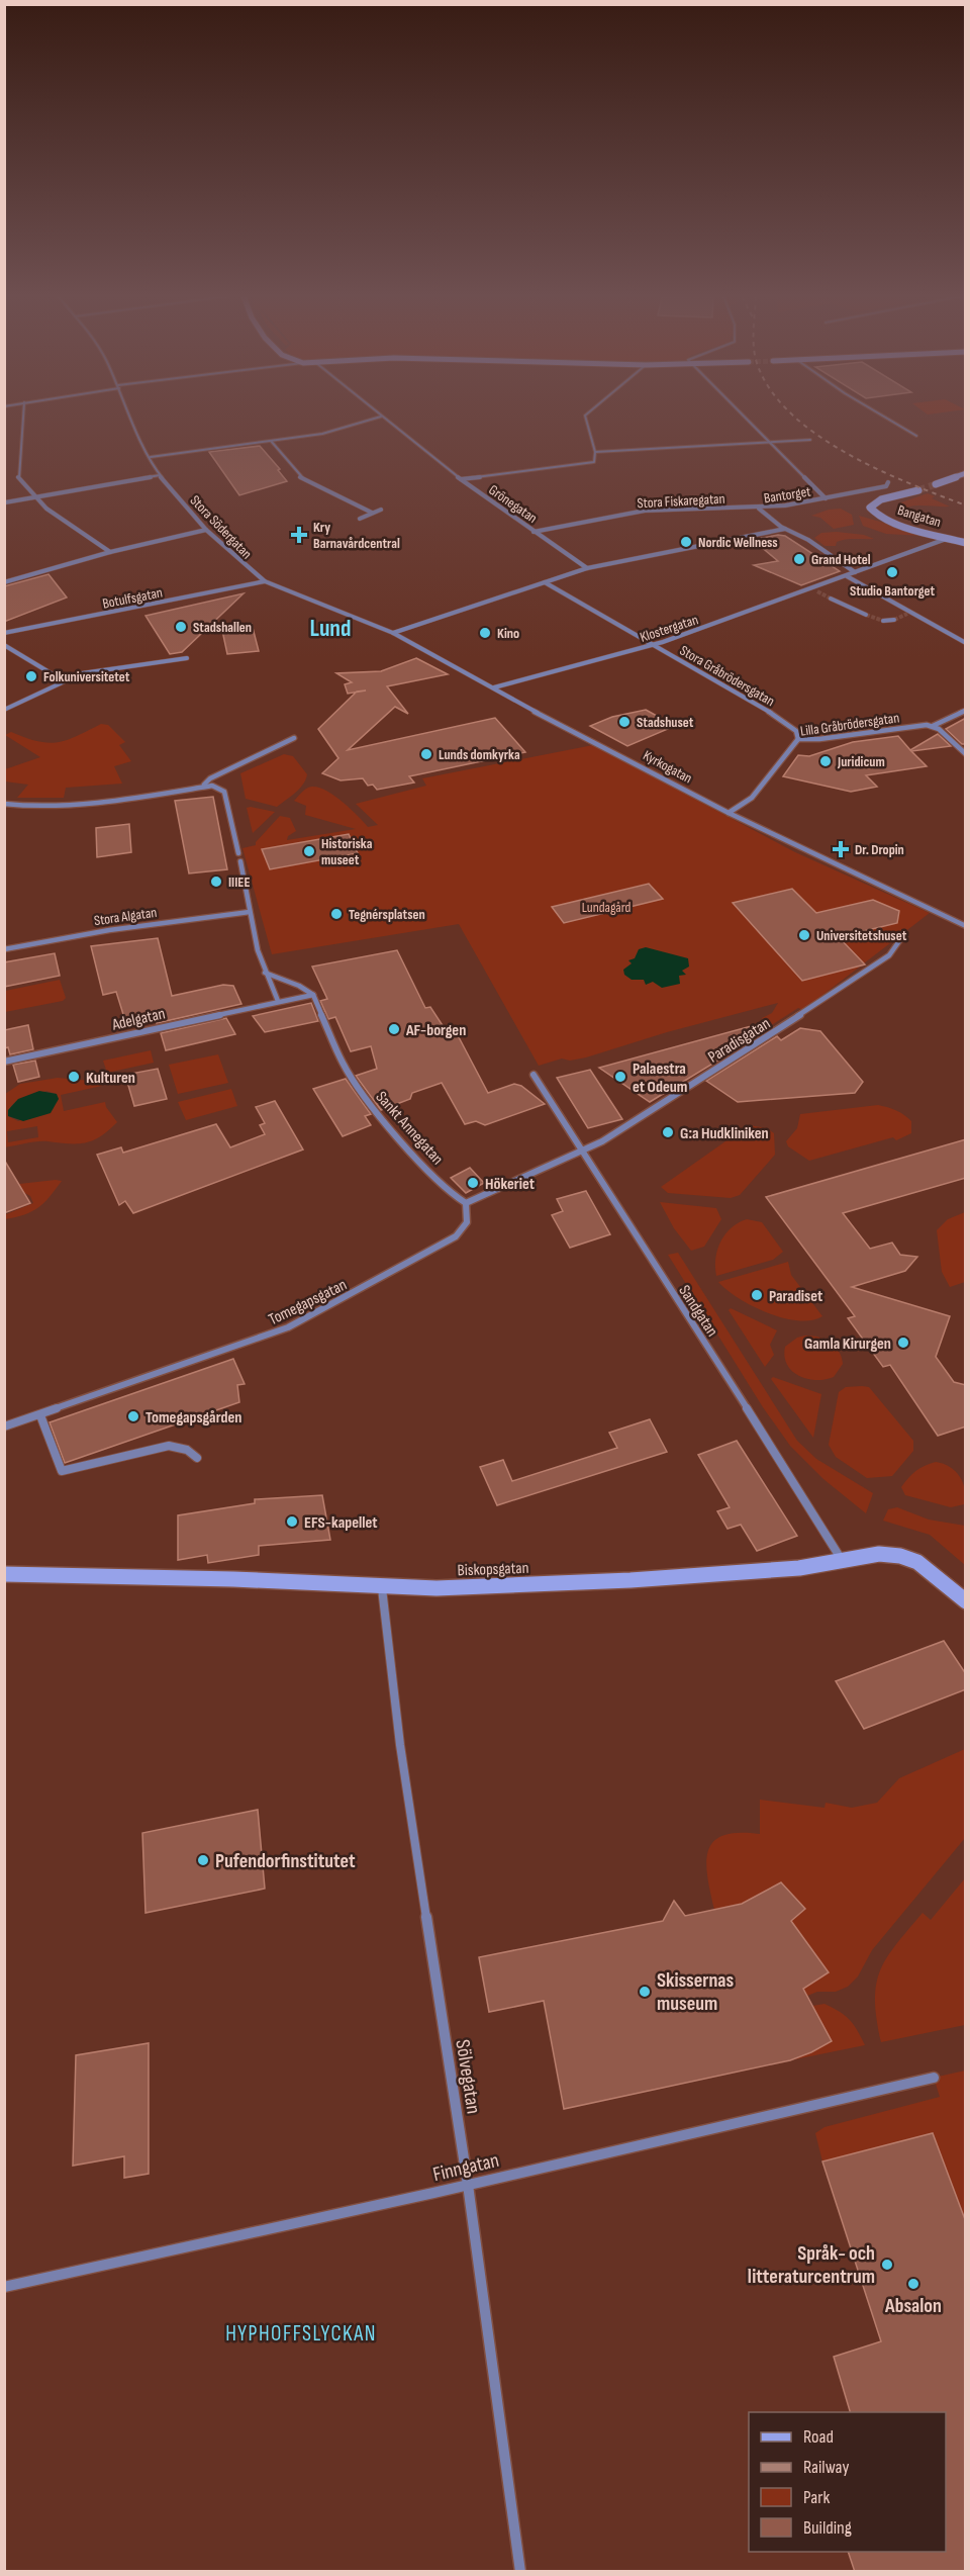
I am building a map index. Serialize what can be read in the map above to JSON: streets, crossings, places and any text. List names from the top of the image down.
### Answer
{
  "streets": {
    "street": [
      "Bantorget",
      "Stora Fiskaregatan",
      "Grönegatan",
      "Bangatan",
      "Stora Södergatan",
      "Botulfsgatan",
      "Klostergatan",
      "Stora Gråbrödersgatan",
      "Lilla Gråbrödersgatan",
      "Kyrkogatan",
      "Stora Algatan",
      "Adelgatan",
      "Paradisgatan",
      "Sankt Annegatan",
      "Tomegapsgatan",
      "Sandgatan",
      "Biskopsgatan",
      "Sölvegatan",
      "Finngatan"
    ]
  },
  "crossings": [
    ["Bantorget", "Stora Fiskaregatan"],
    ["Stora Fiskaregatan", "Grönegatan"],
    ["Stora Södergatan", "Botulfsgatan"],
    ["Stora Södergatan", "Kyrkogatan"],
    ["Botulfsgatan", "Kyrkogatan"],
    ["Klostergatan", "Stora Gråbrödersgatan"],
    ["Klostergatan", "Kyrkogatan"],
    ["Stora Gråbrödersgatan", "Lilla Gråbrödersgatan"],
    ["Lilla Gråbrödersgatan", "Kyrkogatan"],
    ["Adelgatan", "Sankt Annegatan"],
    ["Paradisgatan", "Sandgatan"],
    ["Sankt Annegatan", "Tomegapsgatan"],
    ["Sandgatan", "Biskopsgatan"],
    ["Biskopsgatan", "Sölvegatan"],
    ["Sölvegatan", "Finngatan"]
  ],
  "districts": ["Lund", "HYPHOFFSLYCKAN"],
  "parks": ["Lundagård"],
  "places": {
    "health": ["Kry Barnavårdcentral", "Dr. Dropin"],
    "other": [
      "Nordic Wellness",
      "Grand Hotel",
      "Studio Bantorget",
      "Stadshallen",
      "Kino",
      "Folkuniversitetet",
      "Stadshuset",
      "Lunds domkyrka",
      "Juridicum",
      "Historiska museet",
      "IIIEE",
      "Tegnérsplatsen",
      "Universitetshuset",
      "AF-borgen",
      "Kulturen",
      "Palaestra et Odeum",
      "G:a Hudkliniken",
      "Hökeriet",
      "Paradiset",
      "Gamla Kirurgen",
      "Tomegapsgården",
      "EFS-kapellet",
      "Pufendorfinstitutet",
      "Skissernas museum",
      "Språk- och litteraturcentrum",
      "Absalon"
    ]
  },
  "legend": [
    "Road",
    "Railway",
    "Park",
    "Building"
  ]
}
